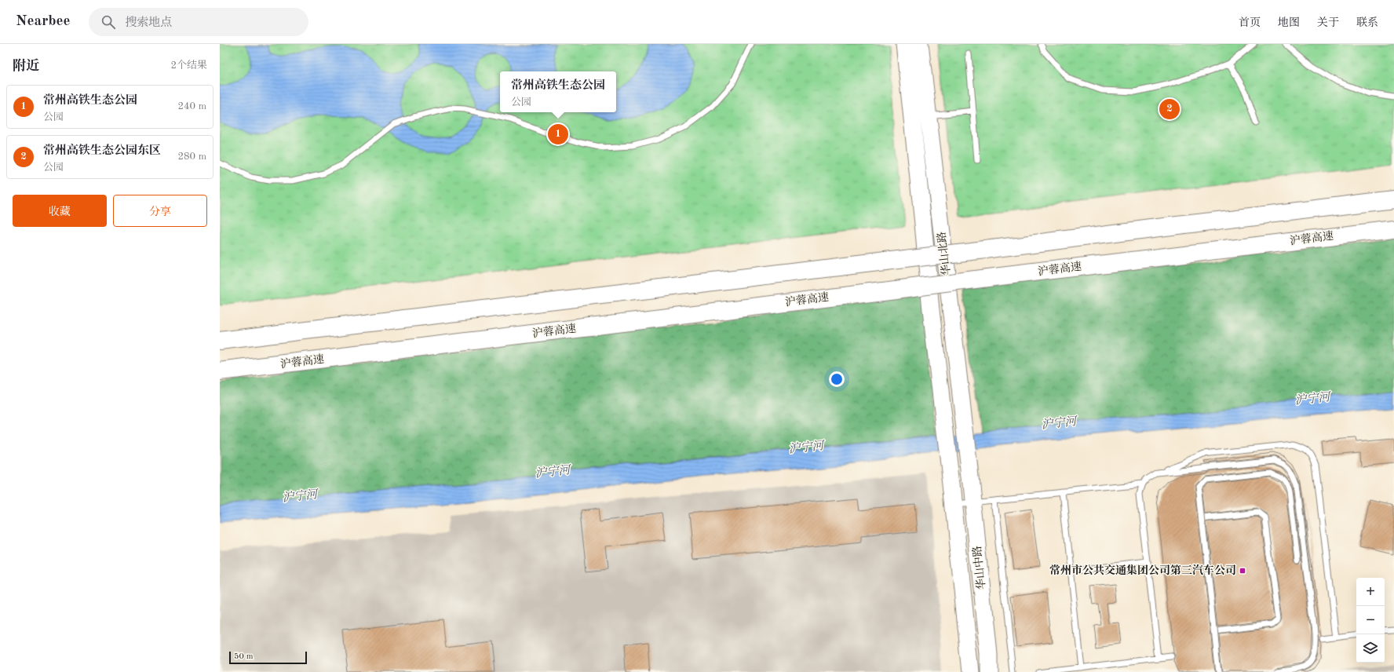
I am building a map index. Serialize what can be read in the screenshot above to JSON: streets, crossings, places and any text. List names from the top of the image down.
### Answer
{
  "streets": {
    "highway": ["沪蓉高速"],
    "main road": ["华山北路", "华山中路"]
  },
  "crossings": [
    ["华山北路", "华山中路"]
  ],
  "water": ["沪宁河"],
  "places": {
    "transit": ["常州市公共交通集团公司第三汽车公司"]
  },
  "scale_bar": "50 m",
  "page": {
    "header": "Nearbee",
    "search": "搜索地点",
    "nav": [
      "首页",
      "地图",
      "关于",
      "联系"
    ],
    "heading": ["附近", "2个结果"],
    "popup": ["常州高铁生态公园", "公园"],
    "list": [
      {
        "mark": "1",
        "name": "常州高铁生态公园",
        "note": "公园",
        "value": "240 m"
      },
      {
        "mark": "2",
        "name": "常州高铁生态公园东区",
        "note": "公园",
        "value": "280 m"
      }
    ],
    "pins": ["2", "1"],
    "buttons": ["收藏", "分享"],
    "map_buttons": ["+", "−"],
    "scale": "50 m"
  }
}
